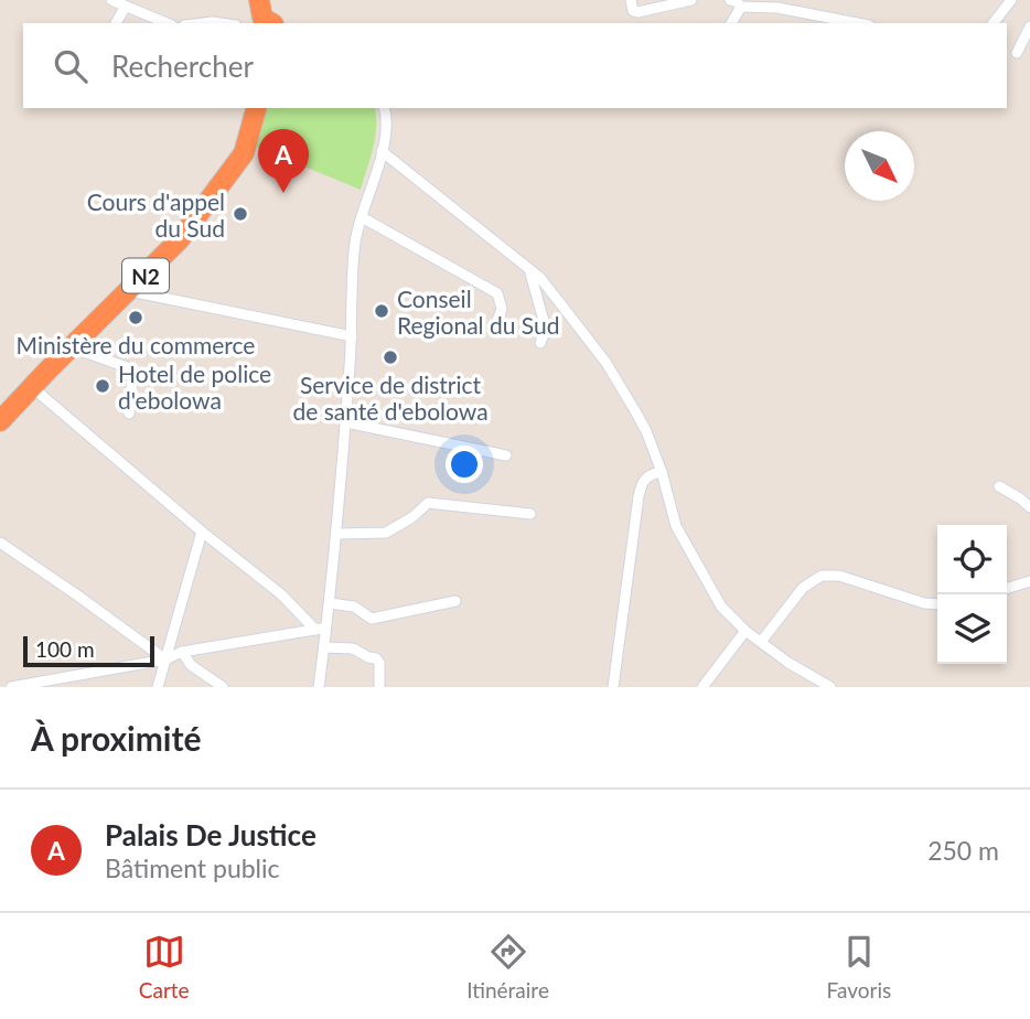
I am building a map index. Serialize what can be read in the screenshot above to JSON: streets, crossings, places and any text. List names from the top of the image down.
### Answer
{
  "streets": {
    "highway": ["N2"]
  },
  "places": [
    "Cours d'appel du Sud",
    "Conseil Regional du Sud",
    "Ministère du commerce",
    "Service de district de santé d'ebolowa",
    "Hotel de police d'ebolowa"
  ],
  "scale_bar": "100 m",
  "north": "bottom right",
  "page": {
    "search": "Rechercher",
    "pins": "A",
    "scale": "100 m",
    "heading": "À proximité",
    "list": [
      {
        "mark": "A",
        "name": "Palais De Justice",
        "note": "Bâtiment public",
        "value": "250 m"
      }
    ],
    "nav": ["Carte", "Itinéraire", "Favoris"]
  }
}
